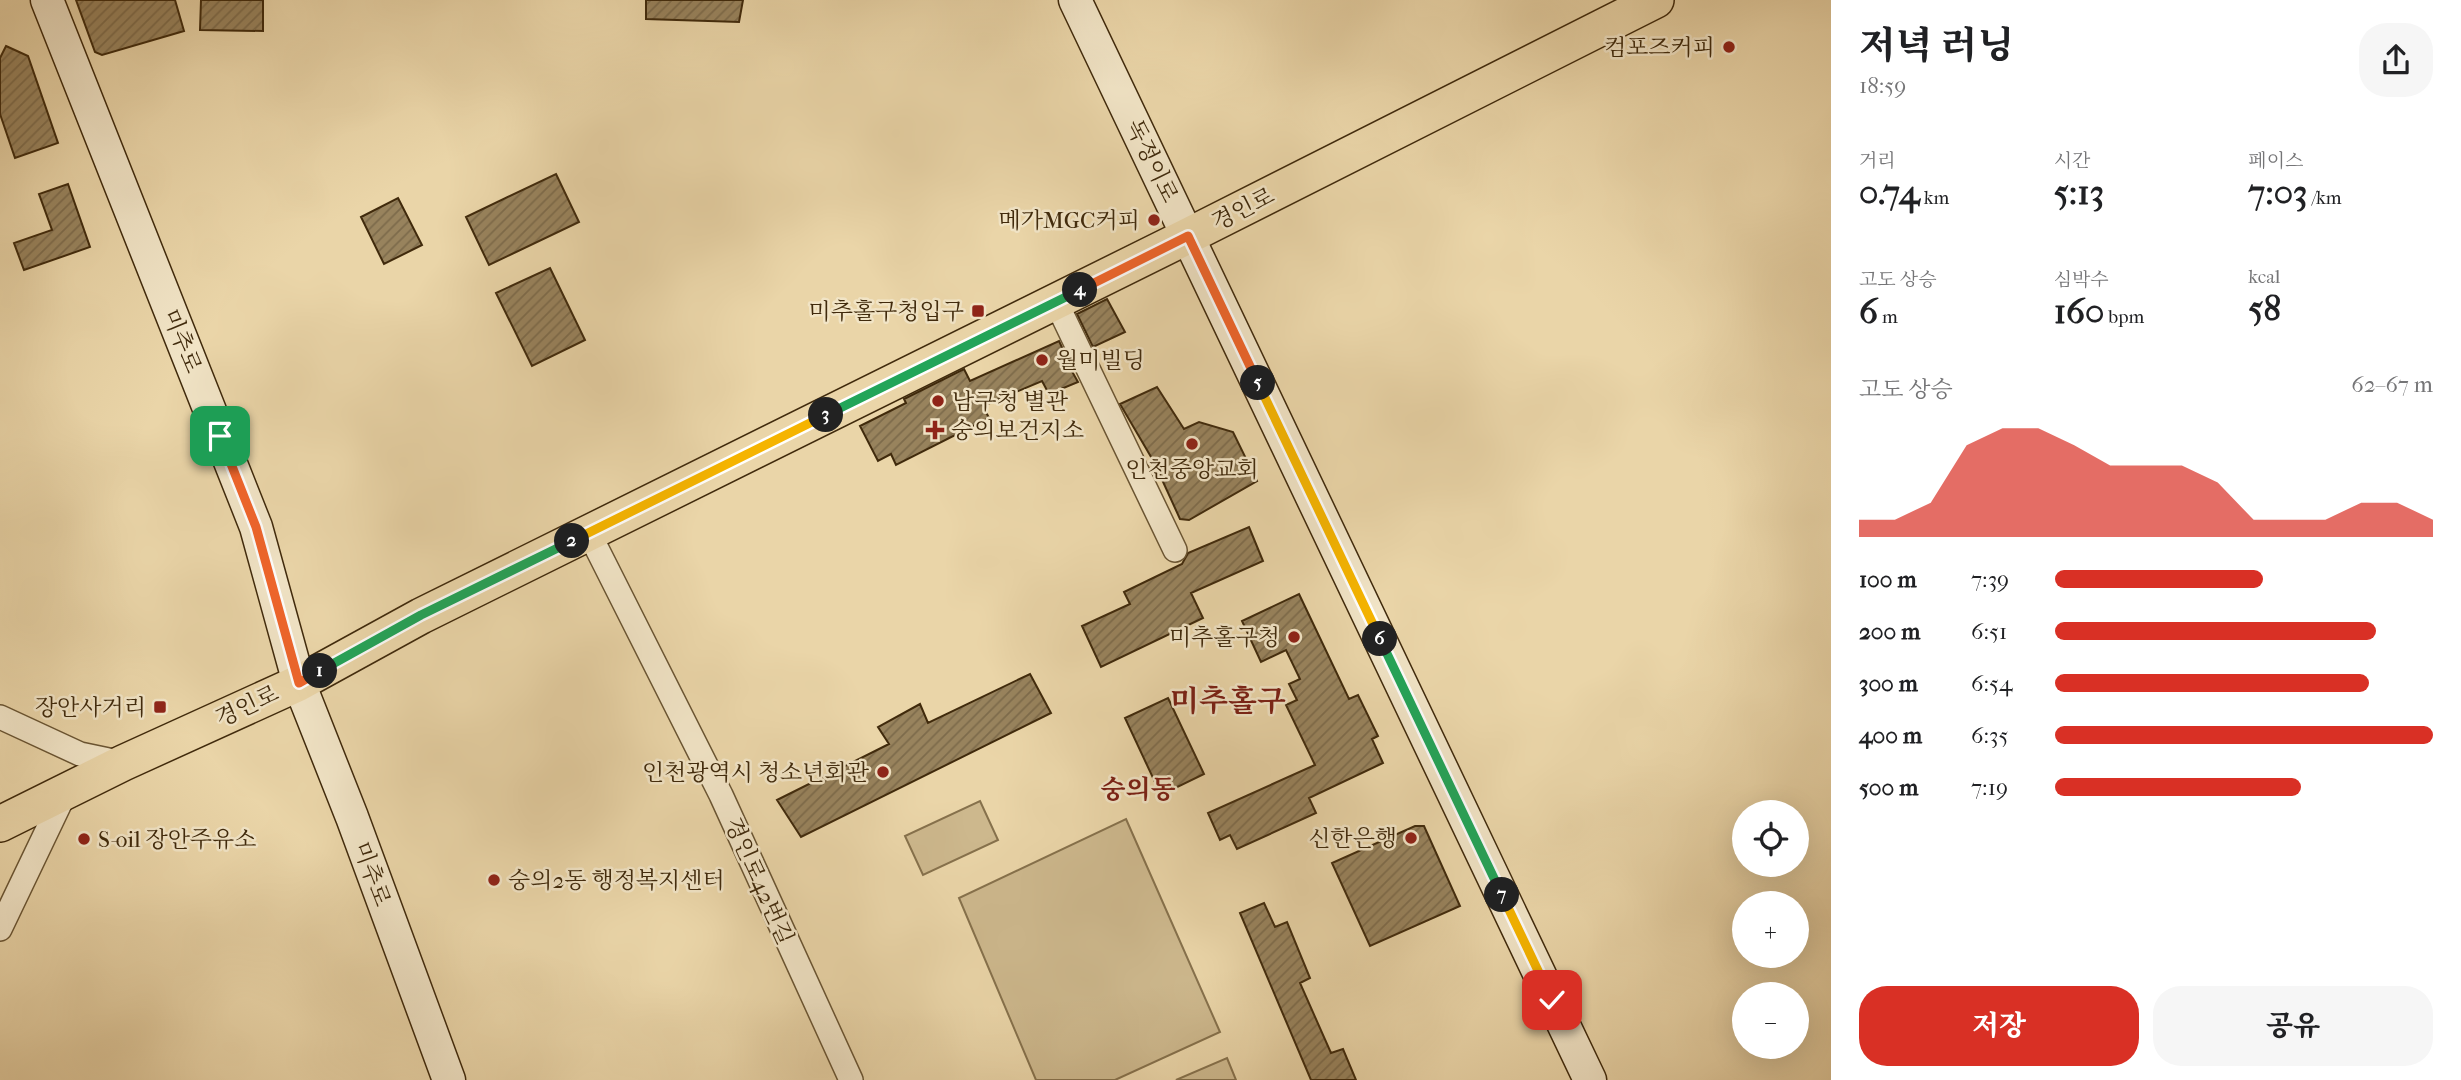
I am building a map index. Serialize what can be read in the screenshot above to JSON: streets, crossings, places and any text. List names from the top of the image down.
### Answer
{
  "streets": {
    "main road": ["경인로"],
    "street": ["독정이로", "미추로", "경인로42번길"]
  },
  "crossings": [
    ["독정이로", "경인로"],
    ["경인로", "미추로"],
    ["경인로", "경인로42번길"]
  ],
  "districts": ["미추홀구", "숭의동"],
  "places": {
    "other": [
      "컴포즈커피",
      "메가MGC커피",
      "월미빌딩",
      "남구청 별관",
      "인천중앙교회",
      "미추홀구청",
      "인천광역시 청소년회관",
      "신한은행",
      "S-oil 장안주유소",
      "숭의2동 행정복지센터"
    ],
    "transit": ["미추홀구청입구", "장안사거리"],
    "health": ["숭의보건지소"]
  },
  "page": {
    "heading": ["저녁 러닝", "18:59"],
    "stats": [
      ["거리", "0.74 km"],
      ["시간", "5:13"],
      ["페이스", "7:03 /km"],
      ["고도 상승", "6 m"],
      ["심박수", "160 bpm"],
      ["kcal", "58"]
    ],
    "pins": [
      "4",
      "5",
      "3",
      "2",
      "6",
      "1",
      "7"
    ],
    "chart": ["고도 상승", "62–67 m"],
    "list": [
      {
        "name": "100 m",
        "note": "7:39"
      },
      {
        "name": "200 m",
        "note": "6:51"
      },
      {
        "name": "300 m",
        "note": "6:54"
      },
      {
        "name": "400 m",
        "note": "6:35"
      },
      {
        "name": "500 m",
        "note": "7:19"
      }
    ],
    "map_buttons": ["+", "−"],
    "buttons": ["저장", "공유"]
  }
}
